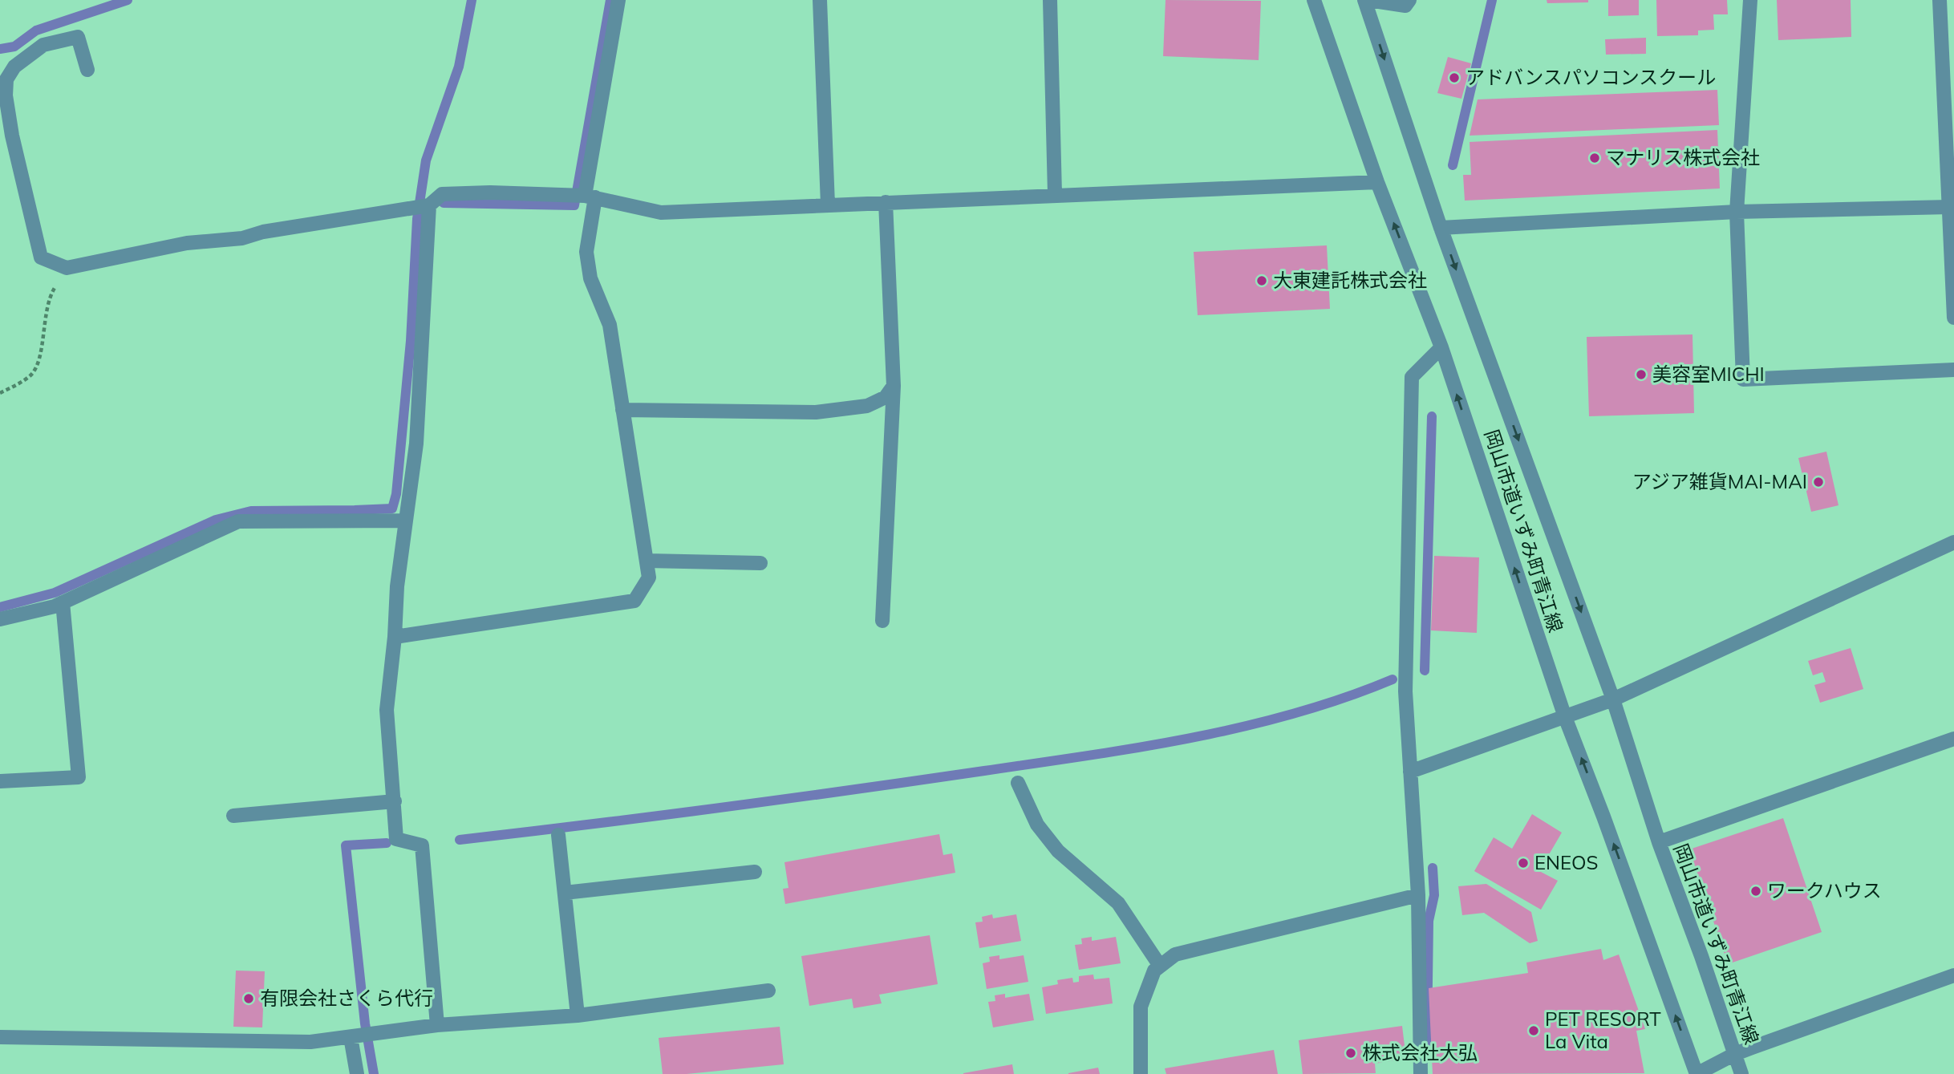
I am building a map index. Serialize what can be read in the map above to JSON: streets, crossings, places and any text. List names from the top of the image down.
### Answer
{
  "streets": {
    "street": ["岡山市道いずみ町青江線"]
  },
  "places": [
    "アドバンスパソコンスクール",
    "マナリス株式会社",
    "大東建託株式会社",
    "美容室MICHI",
    "アジア雑貨MAI-MAI",
    "ENEOS",
    "ワークハウス",
    "有限会社さくら代行",
    "PET RESORT La Vita",
    "株式会社大弘"
  ]
}
